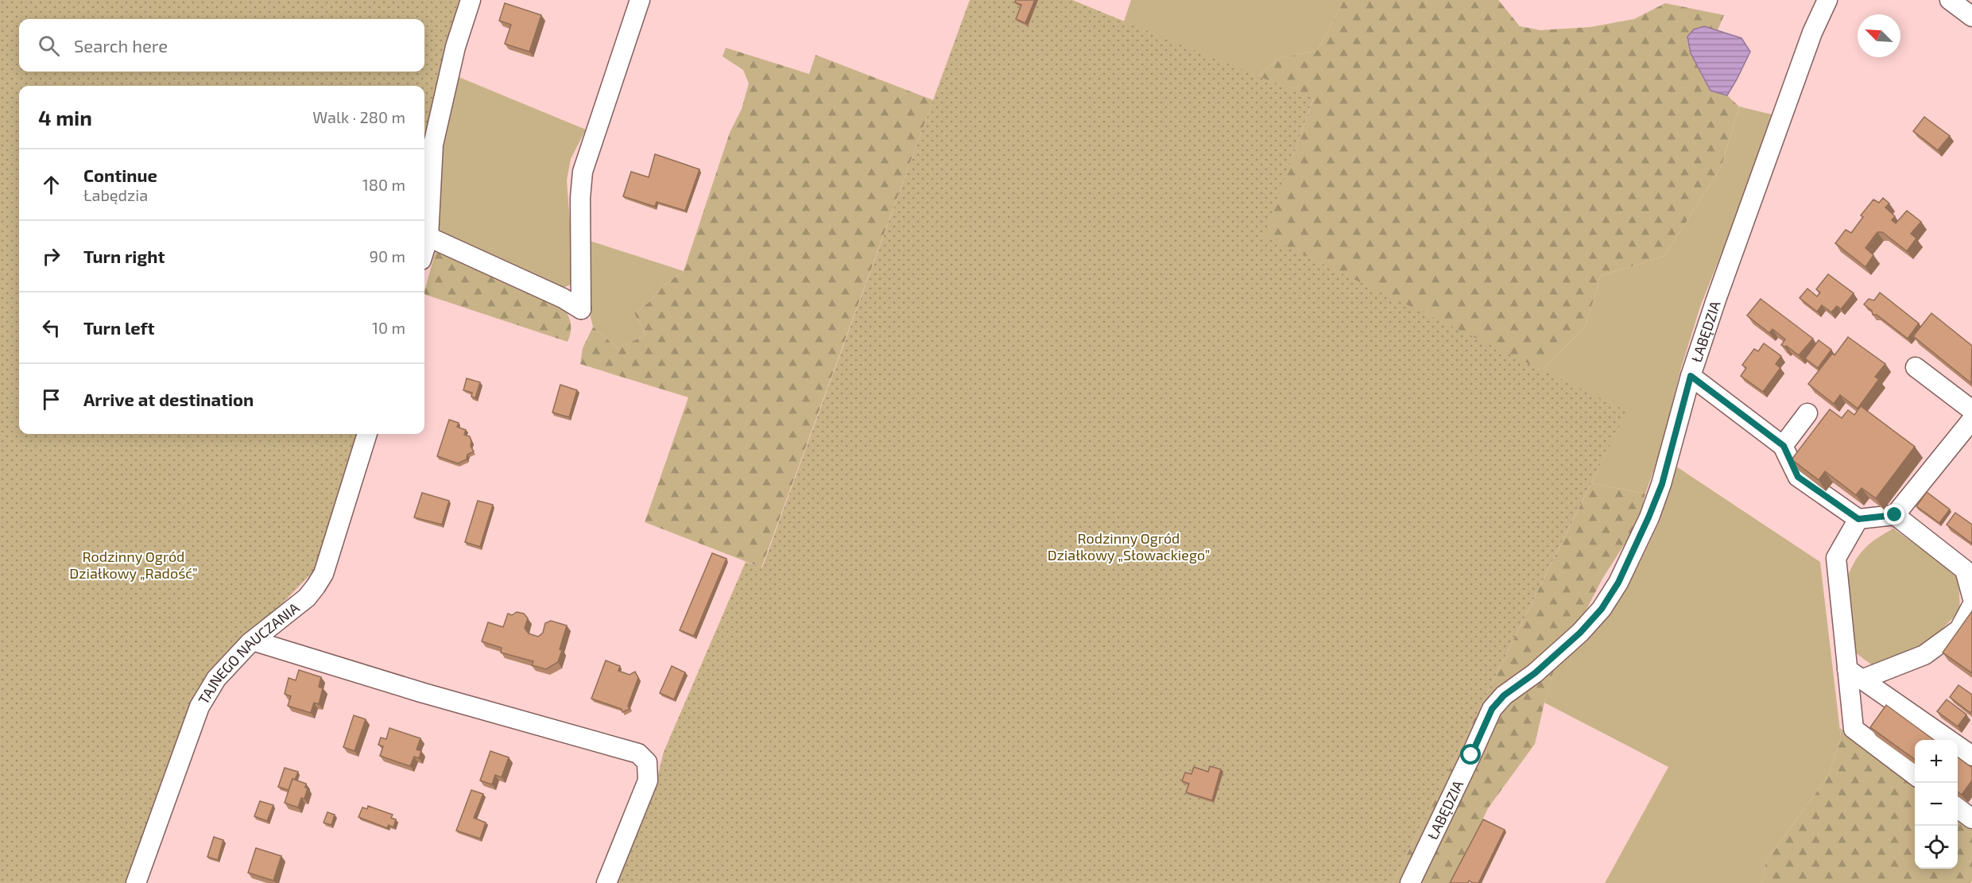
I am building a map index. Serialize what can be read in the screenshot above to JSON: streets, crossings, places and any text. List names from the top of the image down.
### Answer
{
  "streets": {
    "street": ["ŁABĘDZIA", "TAJNEGO NAUCZANIA"]
  },
  "parks": ["Rodzinny Ogród Działkowy „Słowackiego”", "Rodzinny Ogród Działkowy „Radość”"],
  "north": "top left",
  "page": {
    "search": "Search here",
    "heading": ["4 min", "Walk · 280 m"],
    "list": [
      ["Continue", "Łabędzia", "180 m"],
      ["Turn right", "90 m"],
      ["Turn left", "10 m"],
      "Arrive at destination"
    ],
    "map_buttons": ["+", "−"]
  }
}
